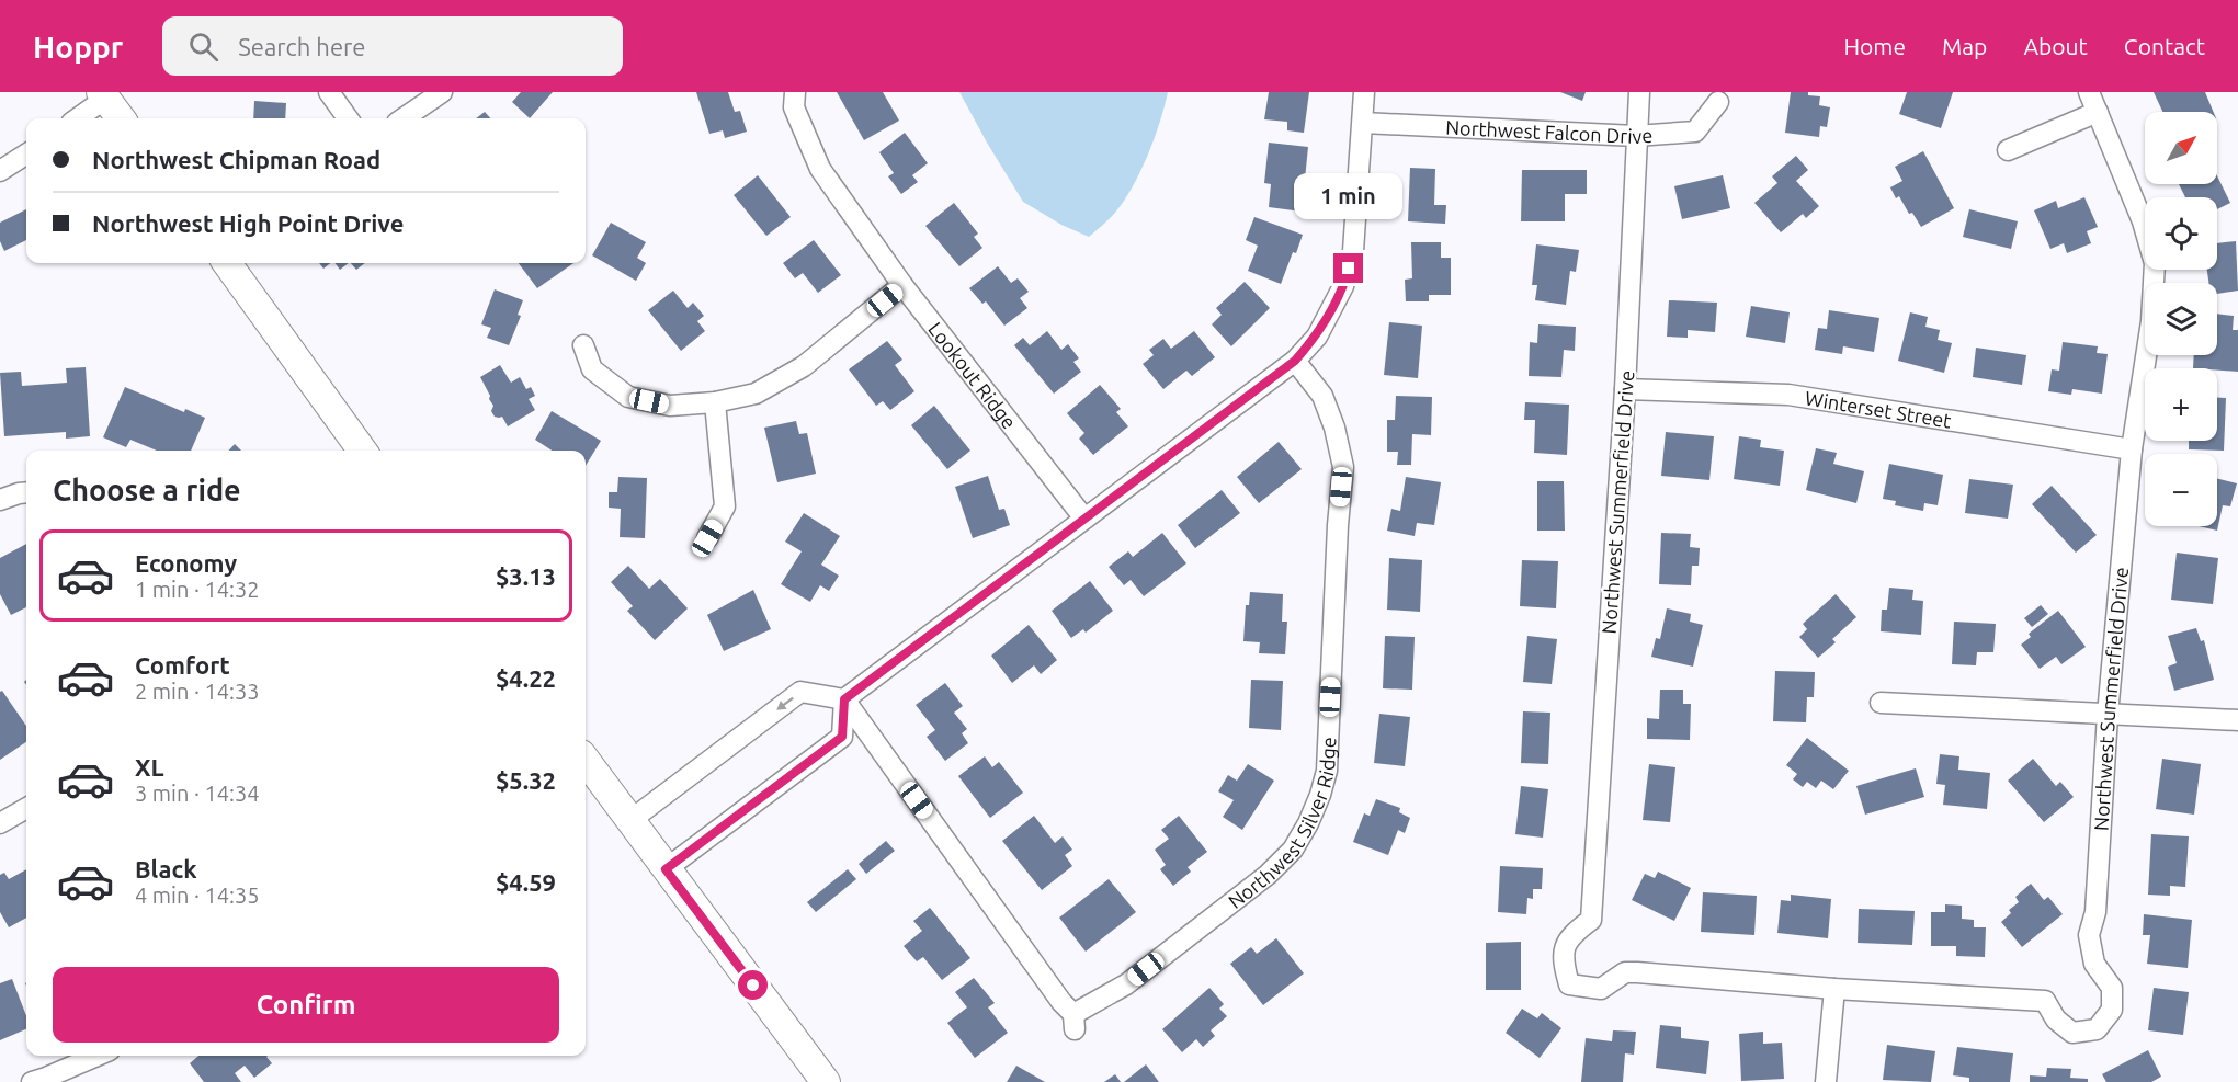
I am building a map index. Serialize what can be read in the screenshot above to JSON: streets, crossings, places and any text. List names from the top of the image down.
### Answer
{
  "streets": {
    "street": [
      "Northwest Falcon Drive",
      "Lookout Ridge",
      "Winterset Street",
      "Northwest Summerfield Drive",
      "Northwest Silver Ridge"
    ]
  },
  "crossings": [
    ["Northwest Falcon Drive", "Northwest Summerfield Drive"],
    ["Winterset Street", "Northwest Summerfield Drive"]
  ],
  "north": "top right",
  "page": {
    "header": "Hoppr",
    "search": "Search here",
    "nav": [
      "Home",
      "Map",
      "About",
      "Contact"
    ],
    "map_buttons": ["+", "−"],
    "banner": ["Northwest Chipman Road", "Northwest High Point Drive"],
    "bubble": "1 min",
    "heading": "Choose a ride",
    "list": [
      {
        "name": "Economy",
        "note": "1 min · 14:32",
        "value": "$3.13"
      },
      {
        "name": "Comfort",
        "note": "2 min · 14:33",
        "value": "$4.22"
      },
      {
        "name": "XL",
        "note": "3 min · 14:34",
        "value": "$5.32"
      },
      {
        "name": "Black",
        "note": "4 min · 14:35",
        "value": "$4.59"
      }
    ],
    "buttons": "Confirm"
  }
}
